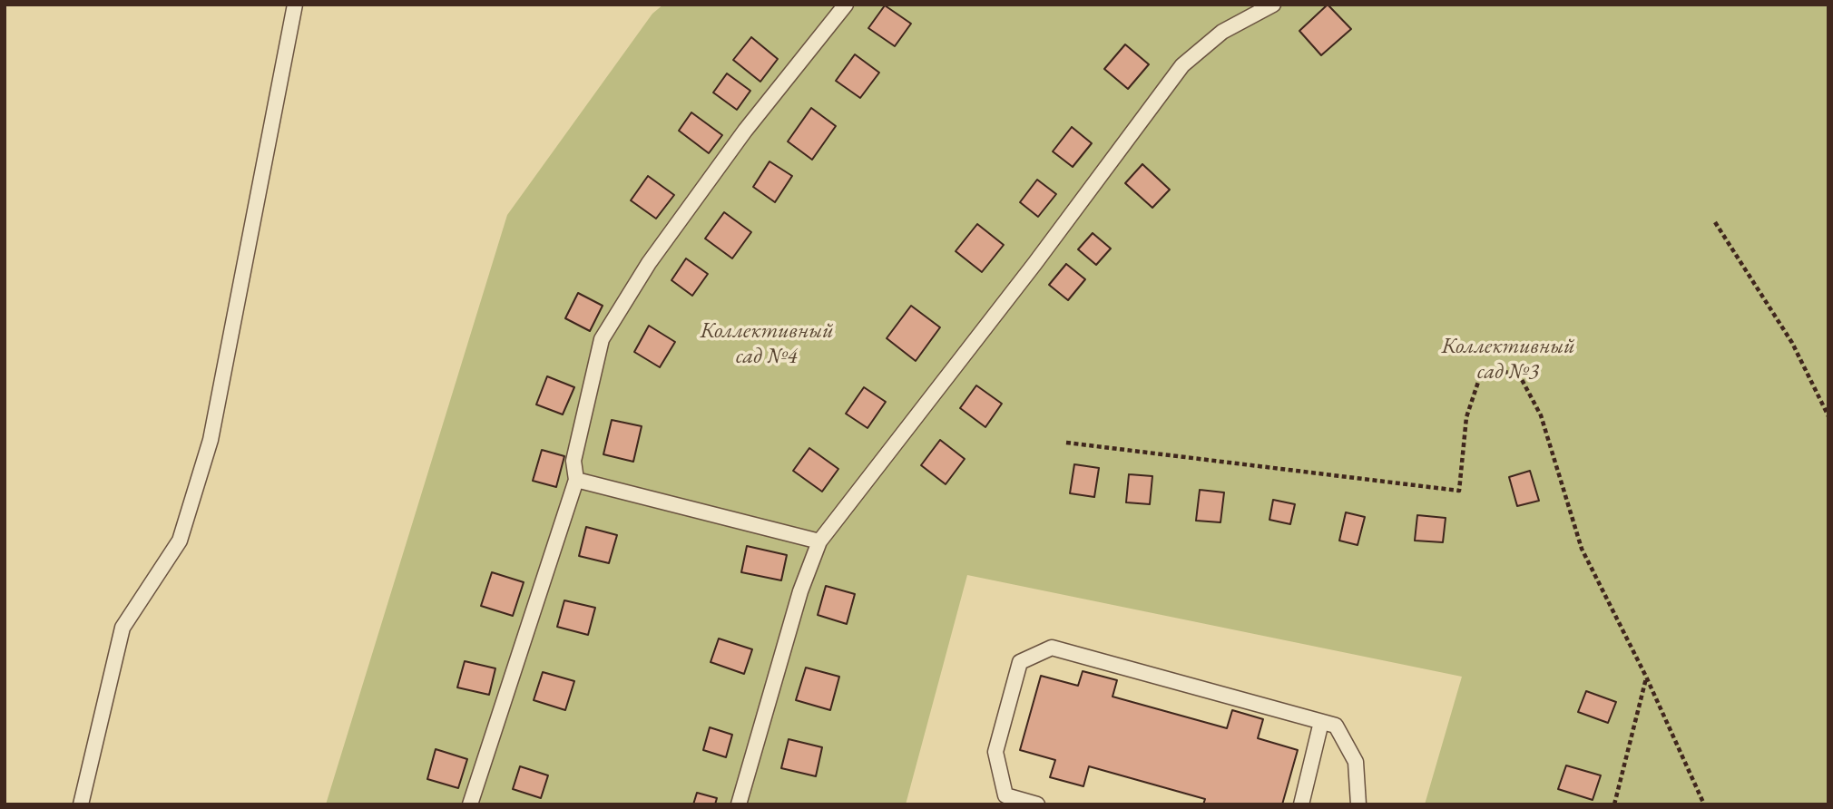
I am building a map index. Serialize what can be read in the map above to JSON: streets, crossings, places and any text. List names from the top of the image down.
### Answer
{
  "parks": ["Коллективный сад №4", "Коллективный сад №3"]
}
